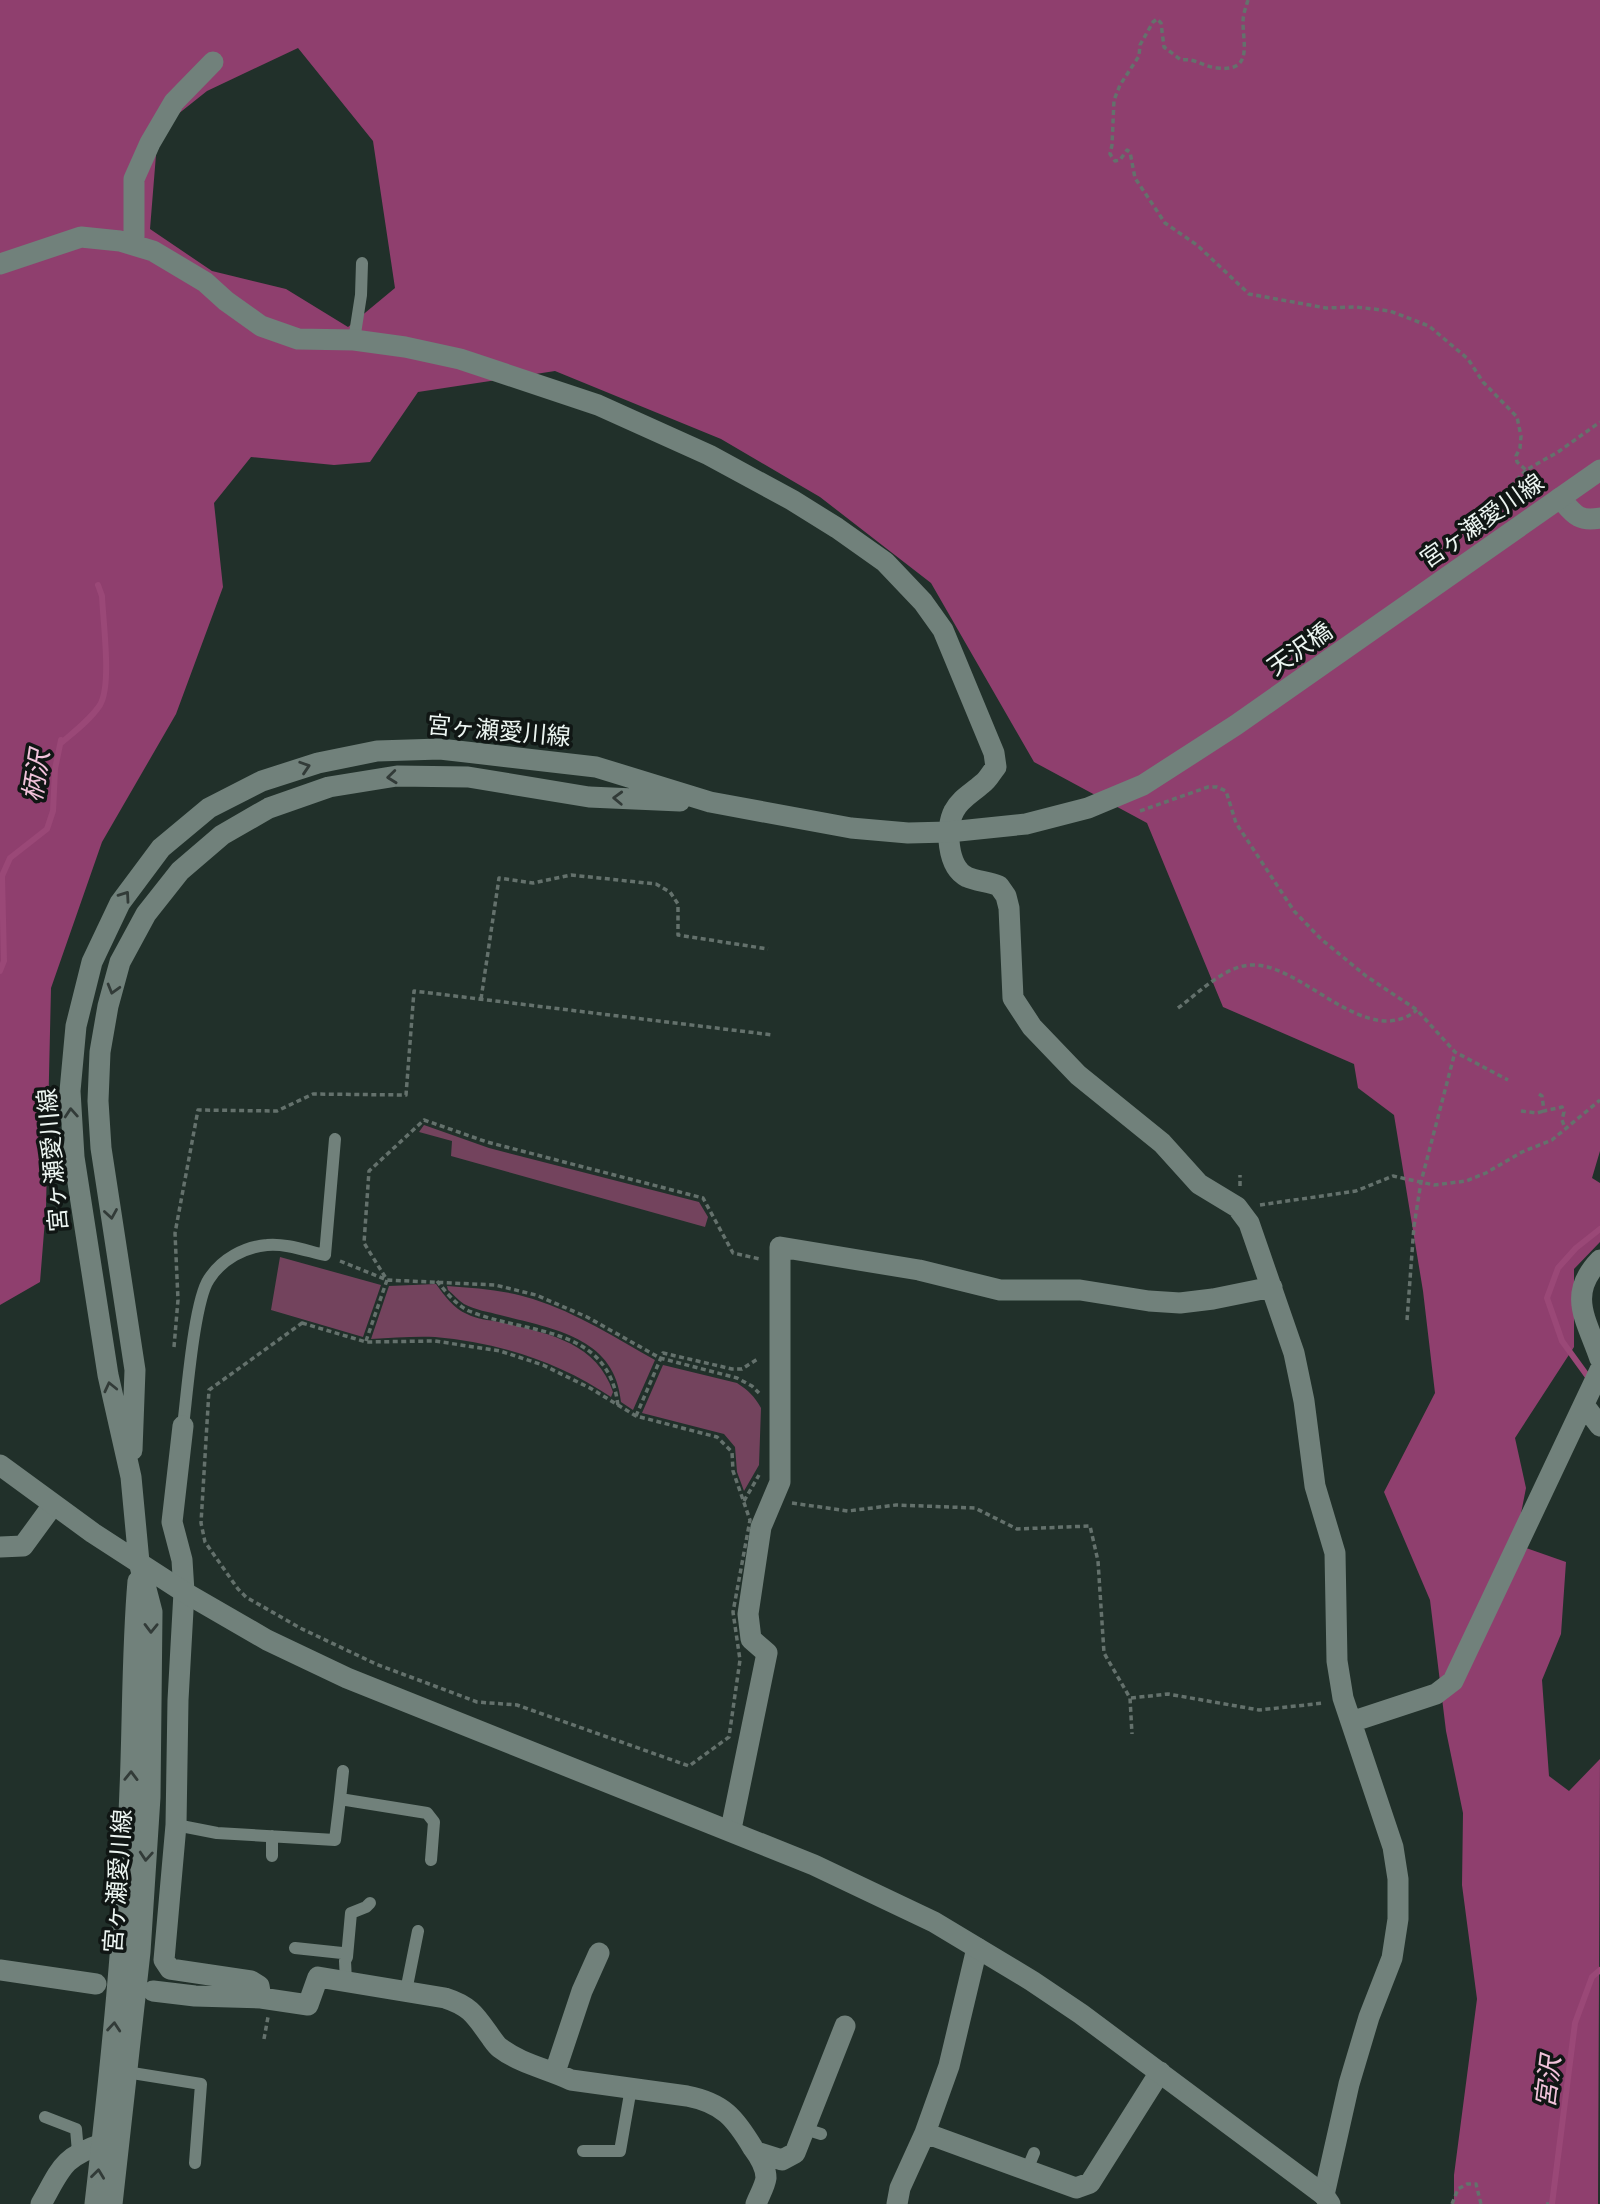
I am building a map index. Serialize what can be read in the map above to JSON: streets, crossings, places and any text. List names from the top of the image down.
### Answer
{
  "streets": {
    "street": ["宮ヶ瀬愛川線", "天沢橋"]
  },
  "crossings": [
    ["宮ヶ瀬愛川線", "天沢橋"]
  ],
  "water": ["柄沢", "宮沢"]
}
